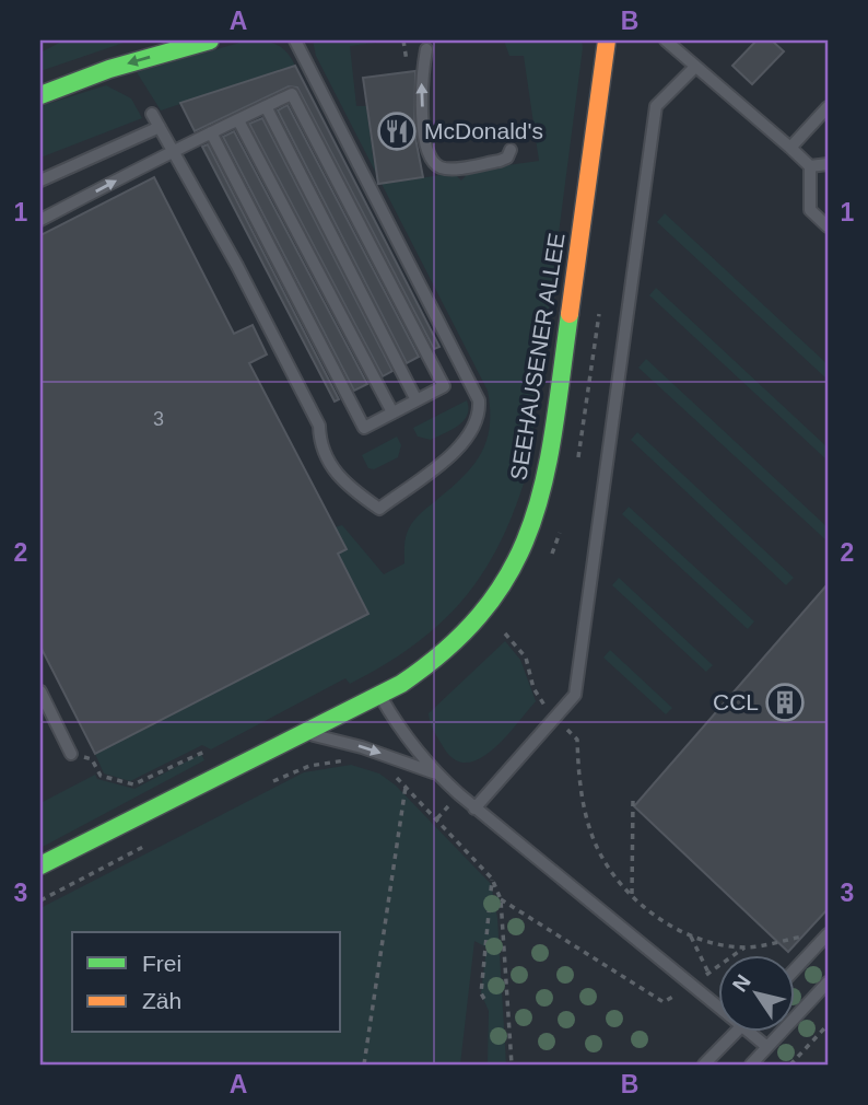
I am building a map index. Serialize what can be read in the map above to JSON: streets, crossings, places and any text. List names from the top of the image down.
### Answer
{
  "streets": {
    "main road": ["SEEHAUSENER ALLEE"]
  },
  "places": {
    "restaurant": ["McDonald's"],
    "building": ["CCL"]
  },
  "house_numbers": ["3"],
  "legend": ["Frei", "Zäh"],
  "north": "top left",
  "grid": {
    "columns": ["A", "B"],
    "rows": ["1", "2", "3"]
  }
}
